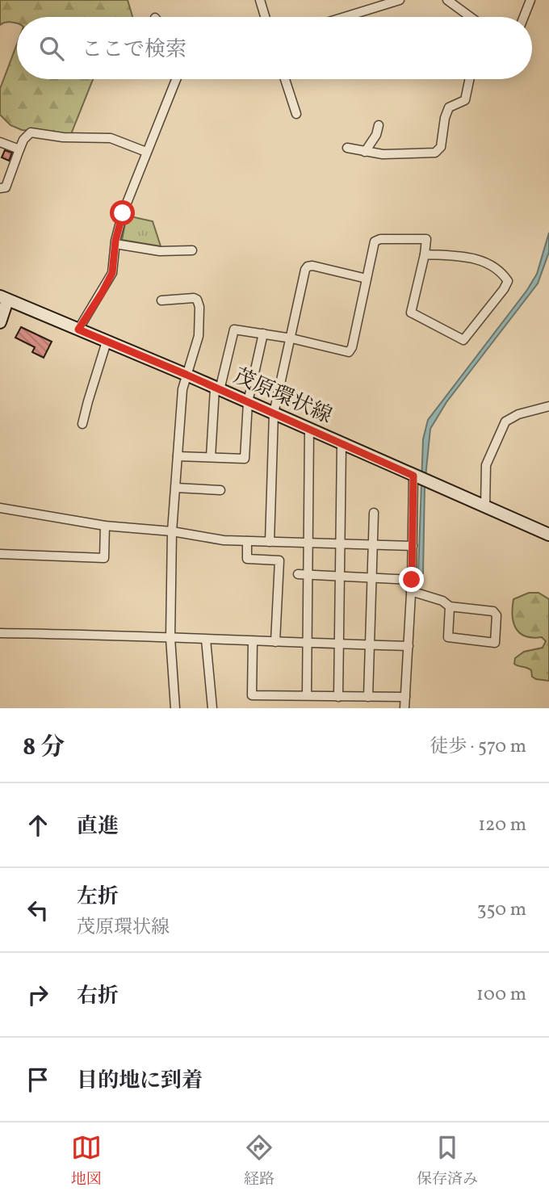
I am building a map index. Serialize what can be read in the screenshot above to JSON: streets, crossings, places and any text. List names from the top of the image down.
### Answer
{
  "streets": {
    "main road": ["茂原環状線"]
  },
  "page": {
    "search": "ここで検索",
    "heading": ["8 分", "徒歩 · 570 m"],
    "list": [
      ["直進", "120 m"],
      ["左折", "茂原環状線", "350 m"],
      ["右折", "100 m"],
      "目的地に到着"
    ],
    "nav": ["地図", "経路", "保存済み"]
  }
}
